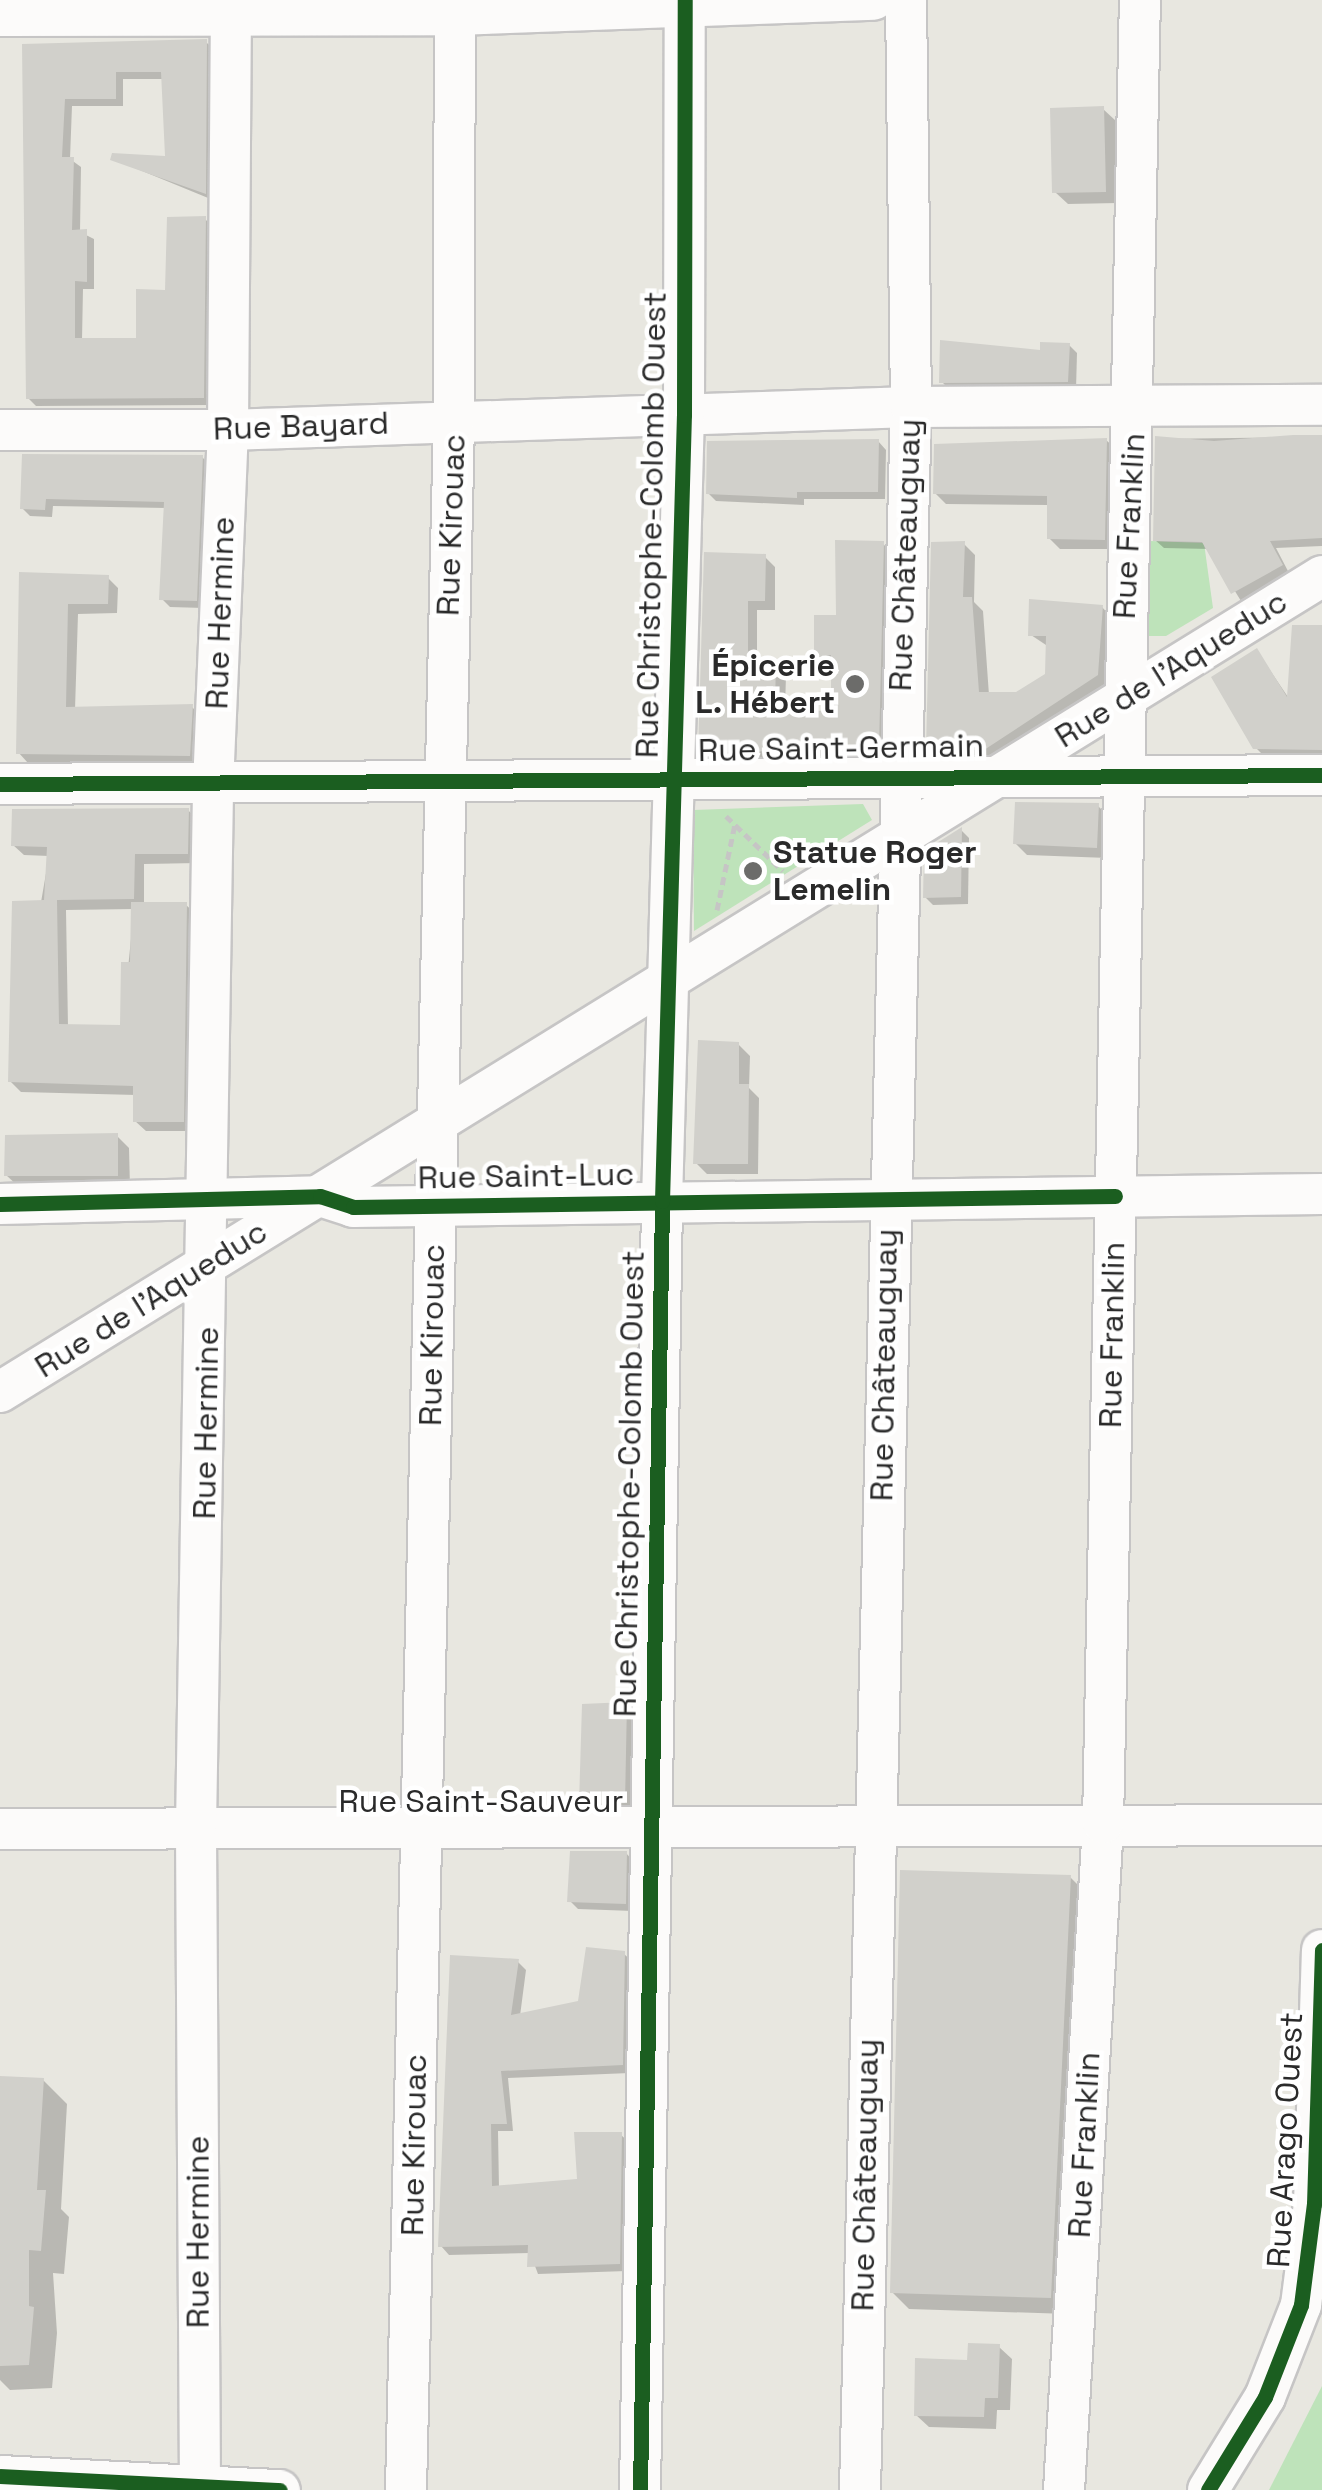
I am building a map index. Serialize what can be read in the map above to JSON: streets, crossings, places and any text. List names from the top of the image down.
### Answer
{
  "streets": {
    "street": [
      "Rue Bayard",
      "Rue Kirouac",
      "Rue Christophe-Colomb Ouest",
      "Rue Franklin",
      "Rue Châteauguay",
      "Rue Hermine",
      "Rue de l'Aqueduc",
      "Rue Saint-Germain",
      "Rue Saint-Luc",
      "Rue Saint-Sauveur",
      "Rue Arago Ouest"
    ]
  },
  "crossings": [
    ["Rue Bayard", "Rue Kirouac"],
    ["Rue Bayard", "Rue Christophe-Colomb Ouest"],
    ["Rue Bayard", "Rue Franklin"],
    ["Rue Bayard", "Rue Châteauguay"],
    ["Rue Bayard", "Rue Hermine"],
    ["Rue Kirouac", "Rue de l'Aqueduc"],
    ["Rue Kirouac", "Rue Saint-Germain"],
    ["Rue Kirouac", "Rue Saint-Luc"],
    ["Rue Kirouac", "Rue Saint-Sauveur"],
    ["Rue Christophe-Colomb Ouest", "Rue de l'Aqueduc"],
    ["Rue Christophe-Colomb Ouest", "Rue Saint-Germain"],
    ["Rue Christophe-Colomb Ouest", "Rue Saint-Luc"],
    ["Rue Christophe-Colomb Ouest", "Rue Saint-Sauveur"],
    ["Rue Franklin", "Rue de l'Aqueduc"],
    ["Rue Franklin", "Rue Saint-Germain"],
    ["Rue Franklin", "Rue Saint-Luc"],
    ["Rue Franklin", "Rue Saint-Sauveur"],
    ["Rue Châteauguay", "Rue de l'Aqueduc"],
    ["Rue Châteauguay", "Rue Saint-Germain"],
    ["Rue Châteauguay", "Rue Saint-Luc"],
    ["Rue Châteauguay", "Rue Saint-Sauveur"],
    ["Rue Hermine", "Rue de l'Aqueduc"],
    ["Rue Hermine", "Rue Saint-Germain"],
    ["Rue Hermine", "Rue Saint-Luc"],
    ["Rue Hermine", "Rue Saint-Sauveur"],
    ["Rue de l'Aqueduc", "Rue Saint-Germain"],
    ["Rue de l'Aqueduc", "Rue Saint-Luc"]
  ],
  "places": ["Épicerie L. Hébert", "Statue Roger Lemelin"]
}
